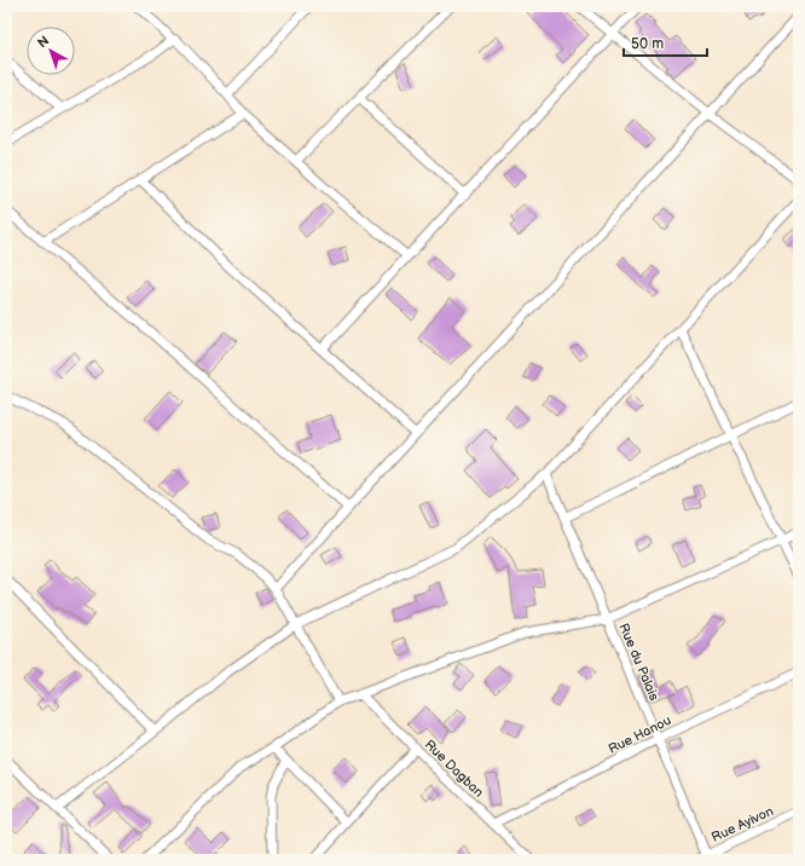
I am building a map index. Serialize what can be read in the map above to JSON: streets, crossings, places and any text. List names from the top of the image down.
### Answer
{
  "streets": {
    "street": [
      "Rue du Palais",
      "Rue Hanou",
      "Rue Dagban",
      "Rue Ayivon"
    ]
  },
  "crossings": [
    ["Rue du Palais", "Rue Hanou"],
    ["Rue du Palais", "Rue Ayivon"],
    ["Rue Hanou", "Rue Dagban"]
  ],
  "scale_bar": "50 m",
  "north": "top left"
}
